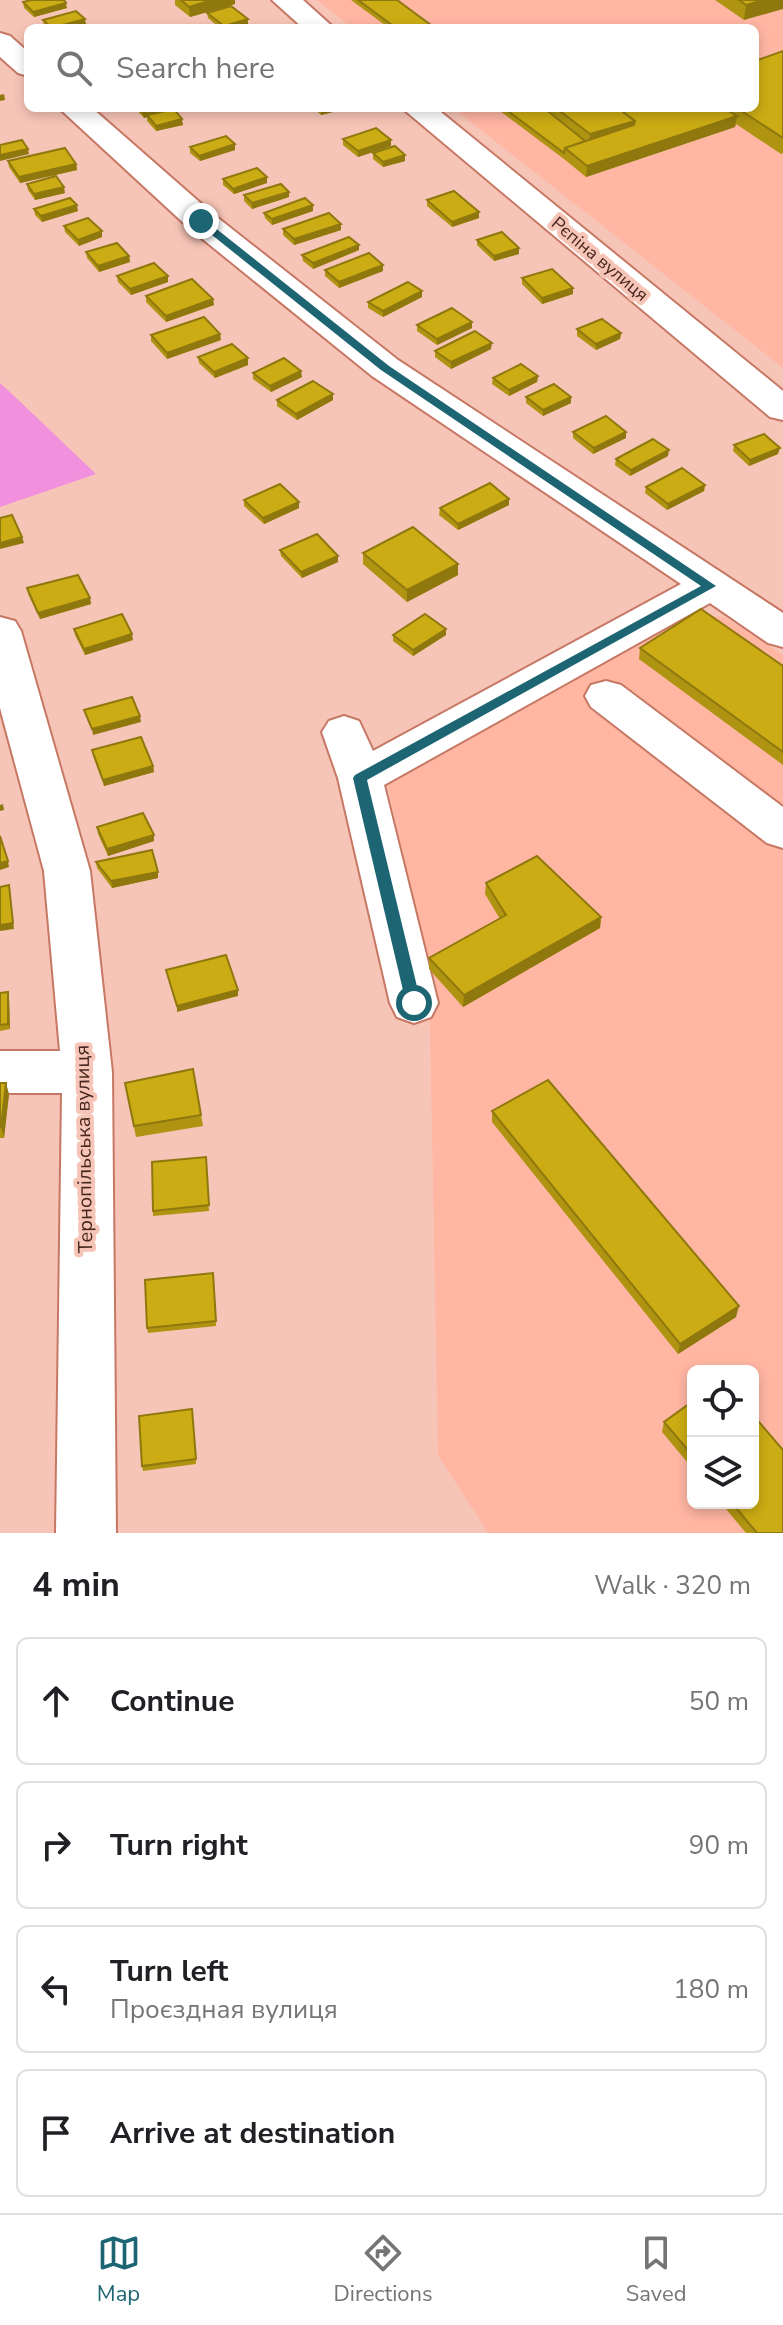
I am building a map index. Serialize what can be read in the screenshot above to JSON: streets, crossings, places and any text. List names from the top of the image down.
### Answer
{
  "streets": {
    "street": ["Рєпіна вулиця", "Тернопільська вулиця"]
  },
  "page": {
    "search": "Search here",
    "heading": ["4 min", "Walk · 320 m"],
    "list": [
      ["Continue", "50 m"],
      ["Turn right", "90 m"],
      ["Turn left", "Проєздная вулиця", "180 m"],
      "Arrive at destination"
    ],
    "nav": ["Map", "Directions", "Saved"]
  }
}
